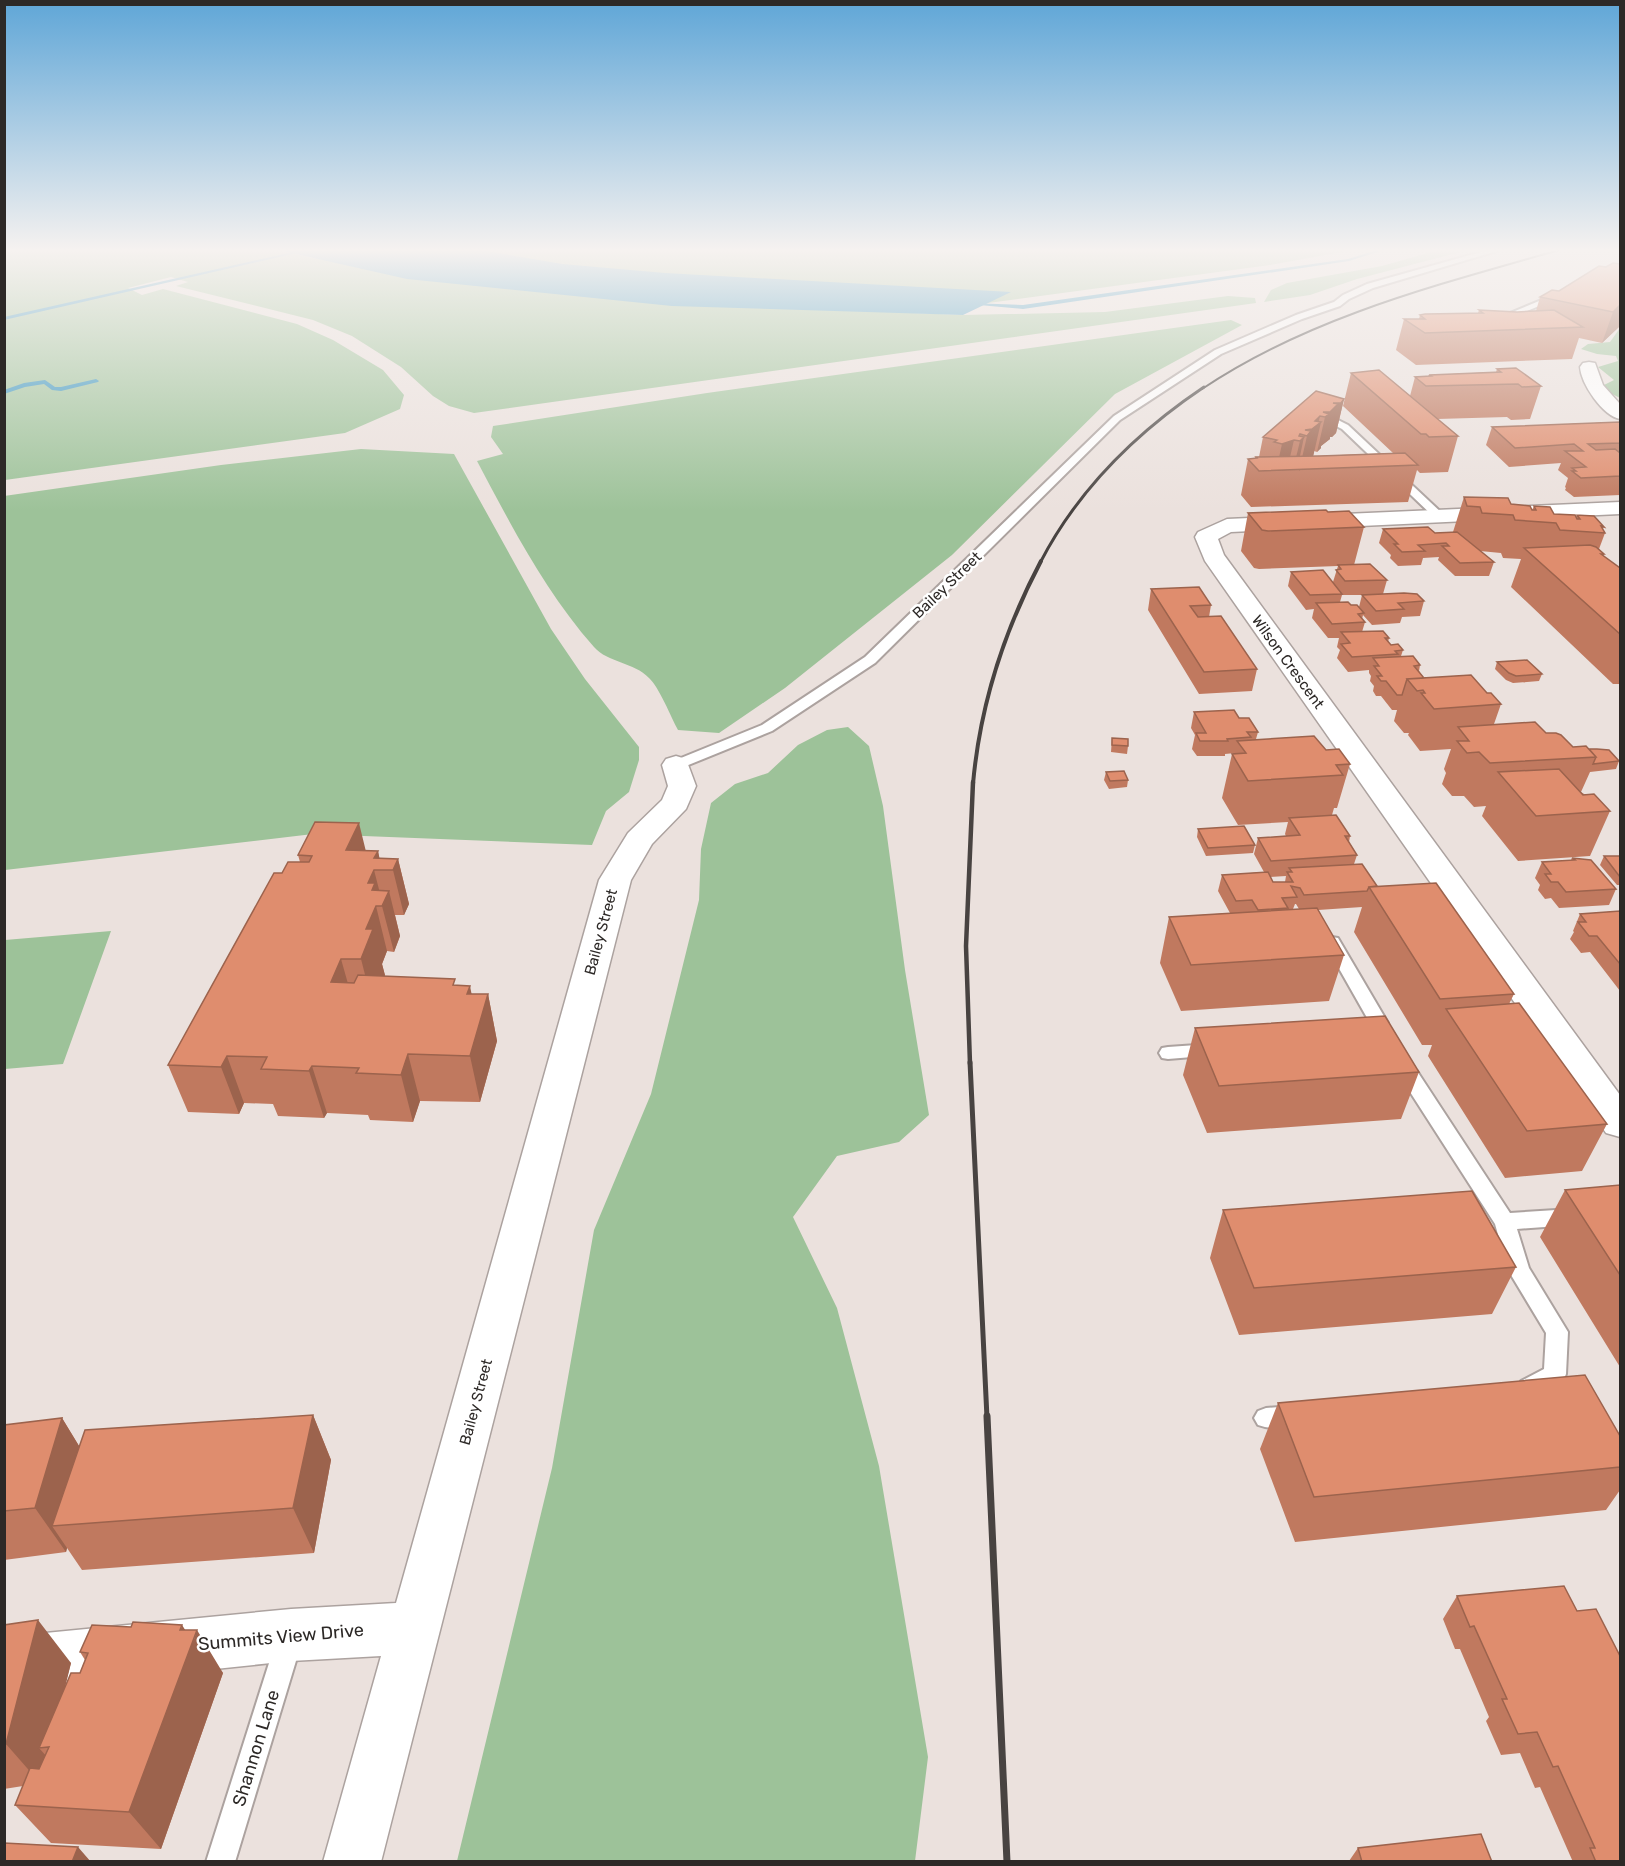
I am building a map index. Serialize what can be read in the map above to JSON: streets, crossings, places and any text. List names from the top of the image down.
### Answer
{
  "streets": {
    "street": ["Bailey Street", "Wilson Crescent", "Summits View Drive"],
    "lane": ["Shannon Lane"]
  },
  "crossings": [
    ["Bailey Street", "Summits View Drive"],
    ["Summits View Drive", "Shannon Lane"]
  ]
}
